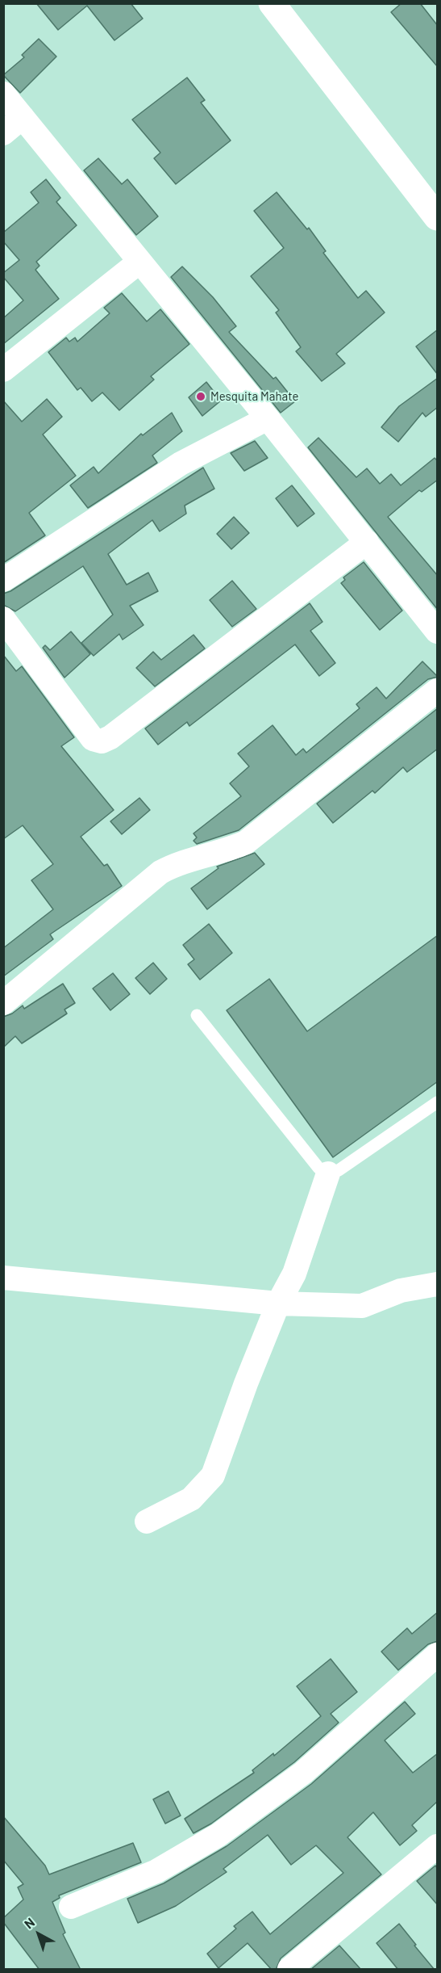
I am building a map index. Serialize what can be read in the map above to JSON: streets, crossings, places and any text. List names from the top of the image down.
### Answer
{
  "places": ["Mesquita Mahate"],
  "north": "top left"
}
